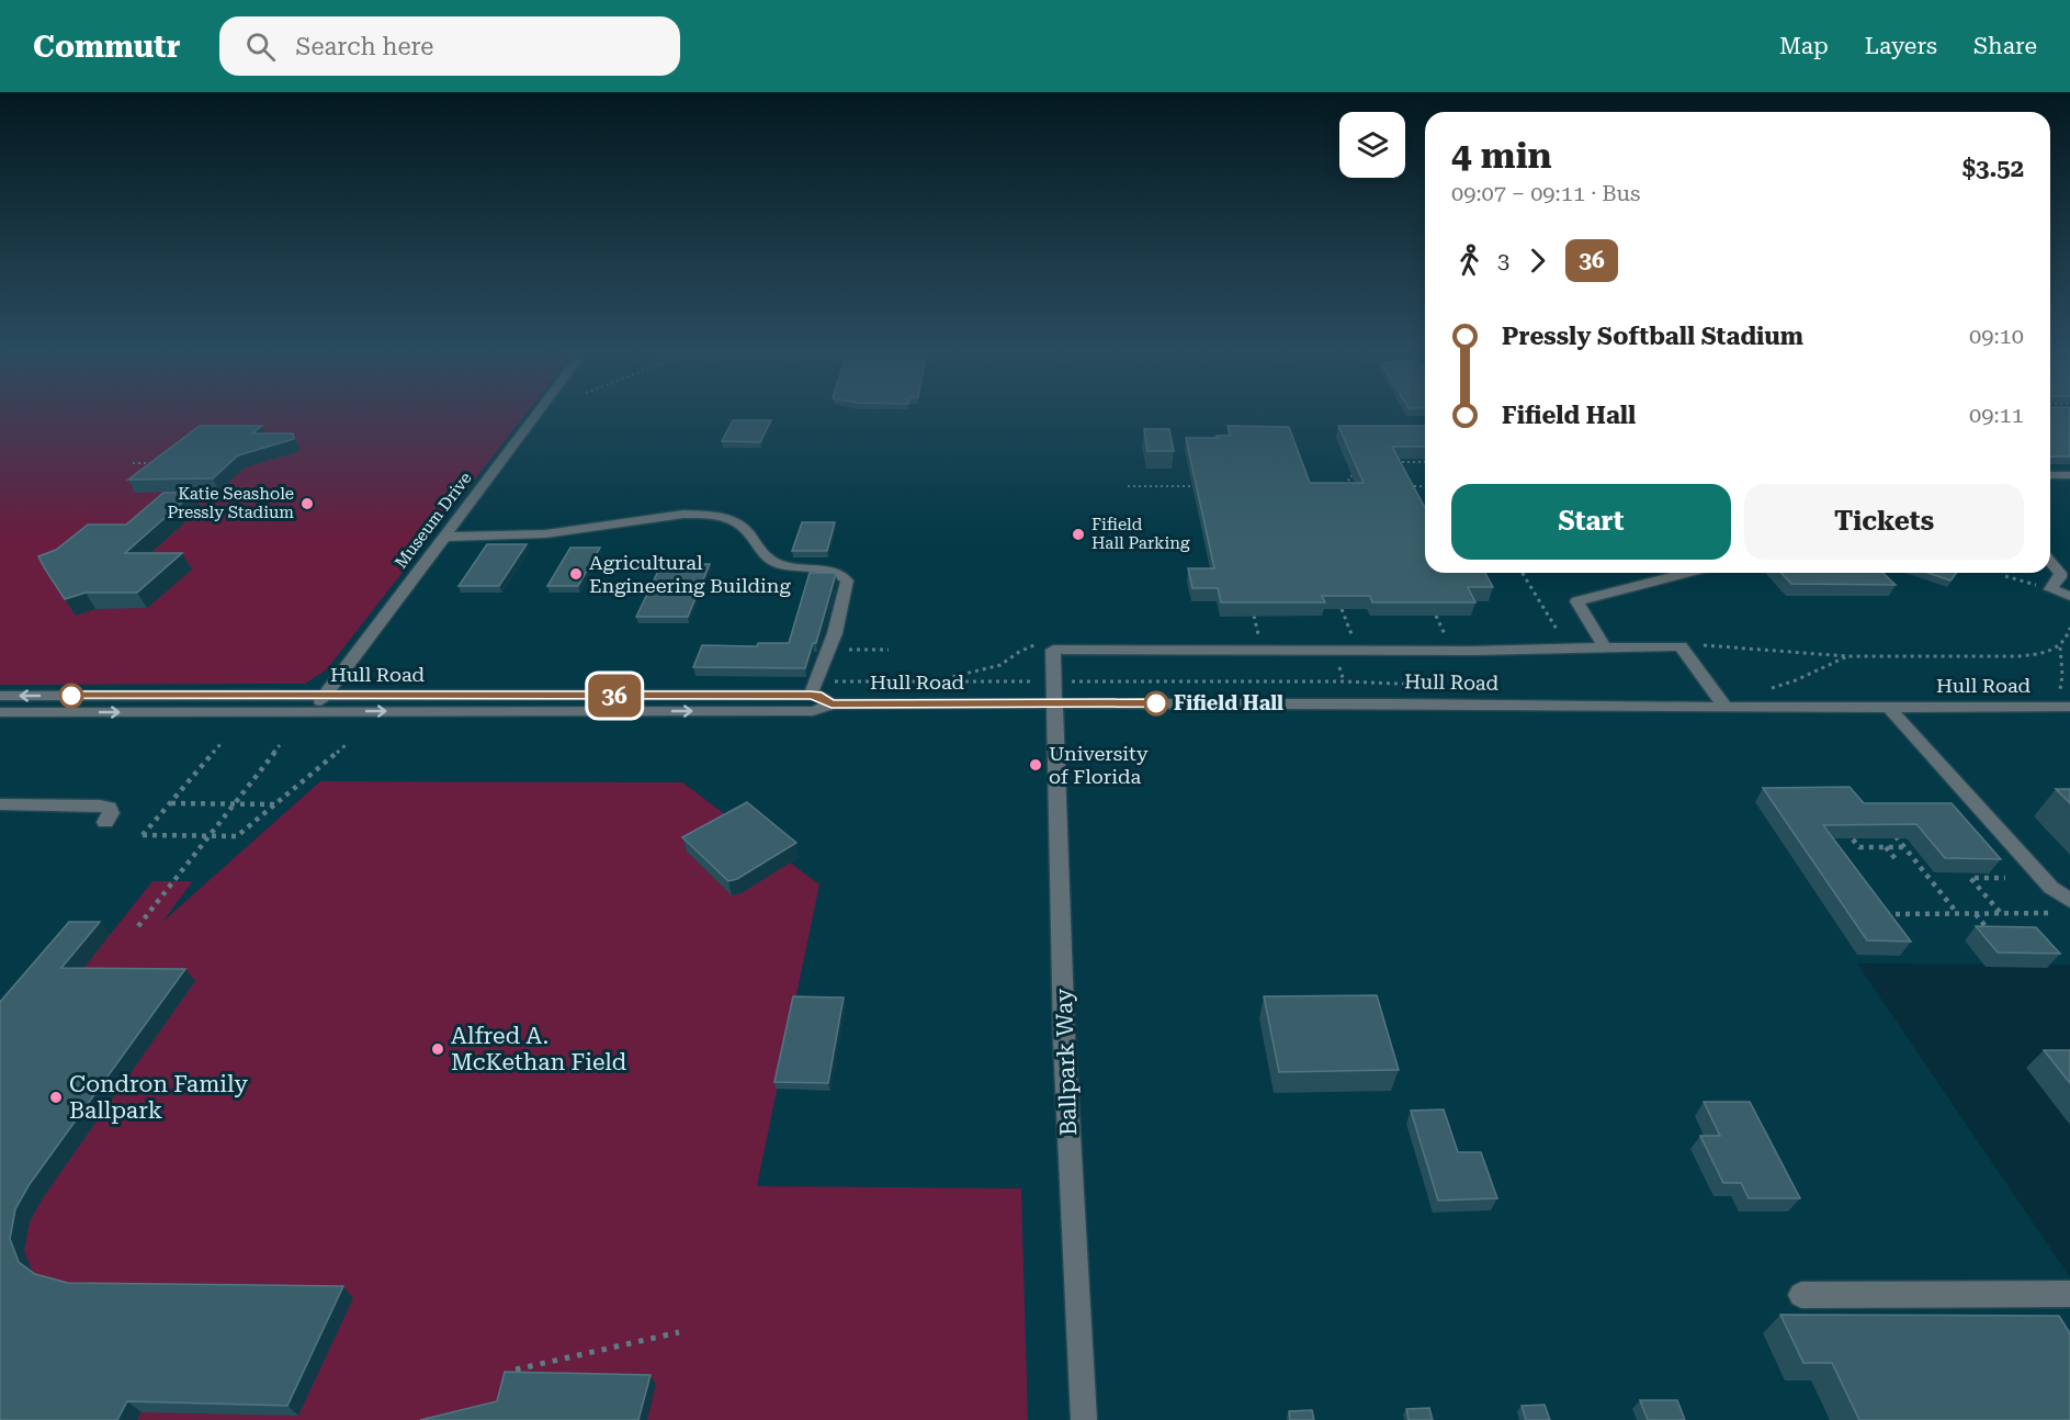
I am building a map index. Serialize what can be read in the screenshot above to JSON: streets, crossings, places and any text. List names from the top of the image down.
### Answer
{
  "streets": {
    "street": ["Museum Drive", "Hull Road", "Ballpark Way"]
  },
  "crossings": [
    ["Museum Drive", "Hull Road"],
    ["Hull Road", "Ballpark Way"]
  ],
  "places": [
    "Katie Seashole Pressly Stadium",
    "Fifield Hall Parking",
    "Agricultural Engineering Building",
    "Fifield Hall",
    "University of Florida",
    "Alfred A. McKethan Field",
    "Condron Family Ballpark"
  ],
  "lines": ["bus line 36"],
  "page": {
    "header": "Commutr",
    "search": "Search here",
    "nav": ["Map", "Layers", "Share"],
    "on_map": "36",
    "heading": ["4 min", "09:07 – 09:11 · Bus", "$3.52"],
    "legs": ["3", "36"],
    "list": [
      {
        "name": "Pressly Softball Stadium",
        "value": "09:10"
      },
      {
        "name": "Fifield Hall",
        "value": "09:11"
      }
    ],
    "buttons": ["Start", "Tickets"]
  }
}
